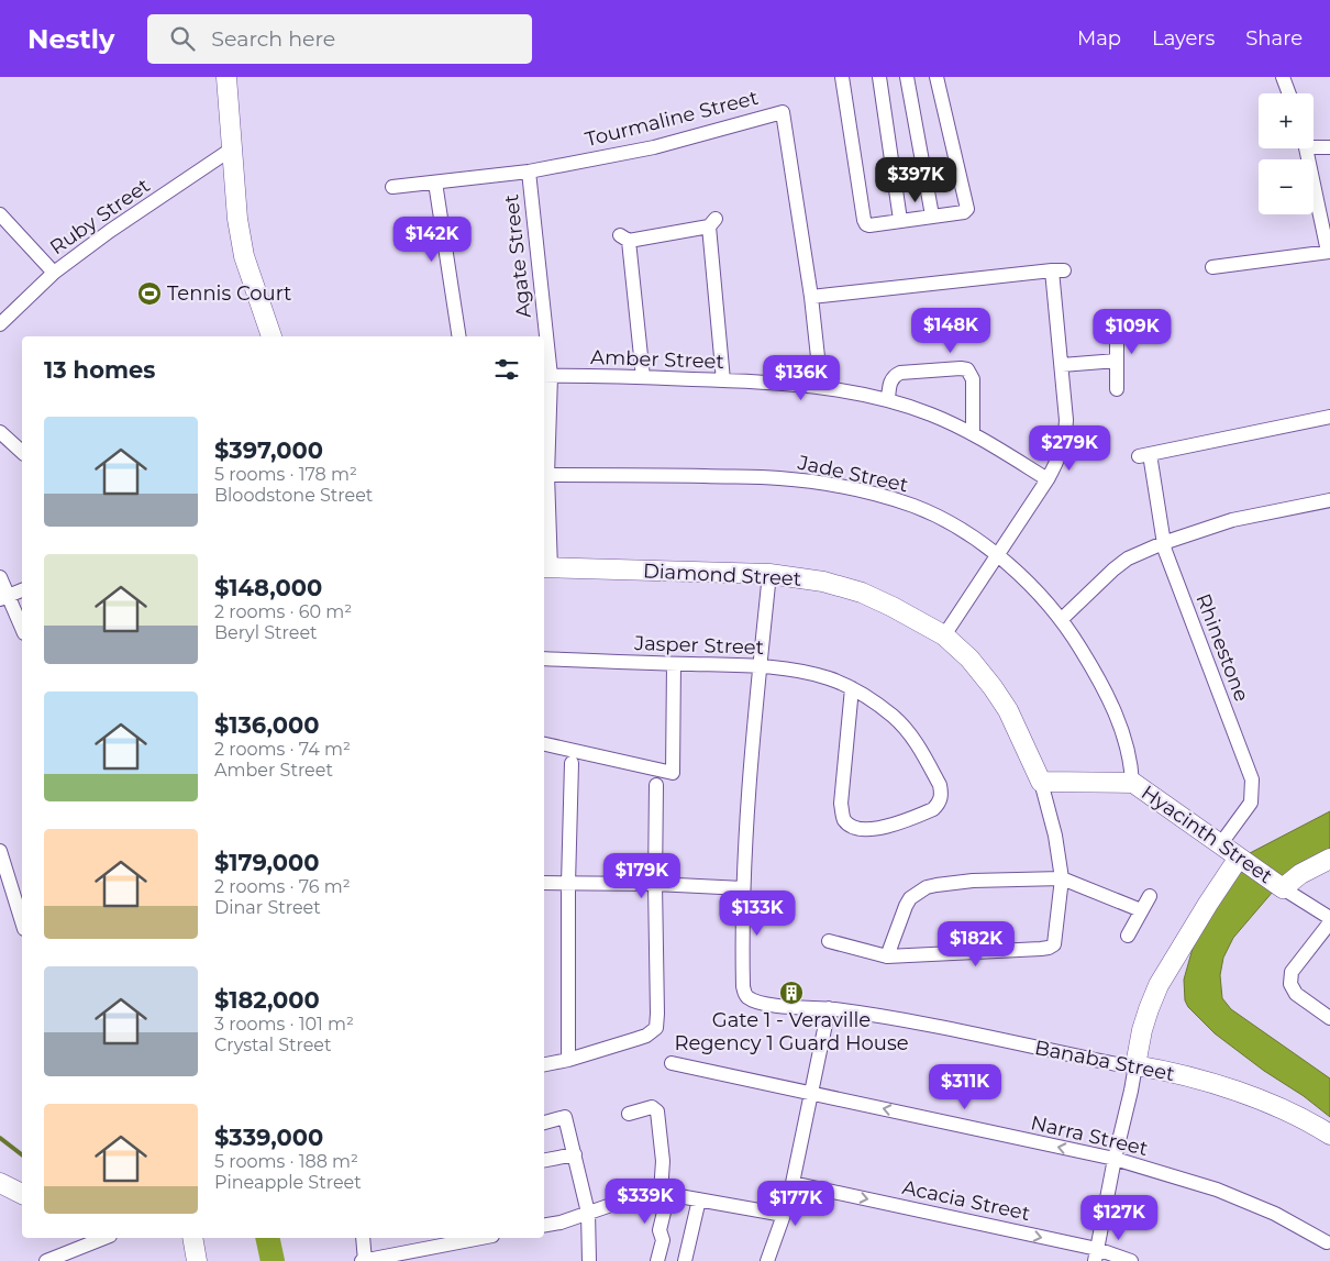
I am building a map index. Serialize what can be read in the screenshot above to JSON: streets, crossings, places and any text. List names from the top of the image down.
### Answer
{
  "streets": {
    "street": [
      "Tourmaline Street",
      "Ruby Street",
      "Agate Street",
      "Amber Street",
      "Jade Street",
      "Diamond Street",
      "Jasper Street",
      "Rhinestone",
      "Hyacinth Street",
      "Banaba Street",
      "Narra Street",
      "Acacia Street"
    ]
  },
  "crossings": [
    ["Tourmaline Street", "Agate Street"],
    ["Tourmaline Street", "Amber Street"],
    ["Agate Street", "Amber Street"],
    ["Agate Street", "Jade Street"],
    ["Agate Street", "Diamond Street"],
    ["Jade Street", "Hyacinth Street"],
    ["Diamond Street", "Hyacinth Street"],
    ["Rhinestone", "Hyacinth Street"]
  ],
  "one_way": ["Narra Street", "Acacia Street"],
  "places": {
    "sports": ["Tennis Court"],
    "building": ["Gate 1 - Veraville Regency 1 Guard House"]
  },
  "page": {
    "header": "Nestly",
    "search": "Search here",
    "nav": ["Map", "Layers", "Share"],
    "map_buttons": ["+", "−"],
    "price": [
      "$397K",
      "$142K",
      "$148K",
      "$109K",
      "$136K",
      "$279K",
      "$179K",
      "$133K",
      "$182K",
      "$311K",
      "$339K",
      "$177K",
      "$127K"
    ],
    "heading": "13 homes",
    "list": [
      {
        "name": "$397,000",
        "note": "5 rooms · 178 m² · Bloodstone Street"
      },
      {
        "name": "$148,000",
        "note": "2 rooms · 60 m² · Beryl Street"
      },
      {
        "name": "$136,000",
        "note": "2 rooms · 74 m² · Amber Street"
      },
      {
        "name": "$179,000",
        "note": "2 rooms · 76 m² · Dinar Street"
      },
      {
        "name": "$182,000",
        "note": "3 rooms · 101 m² · Crystal Street"
      },
      {
        "name": "$339,000",
        "note": "5 rooms · 188 m² · Pineapple Street"
      }
    ]
  }
}
